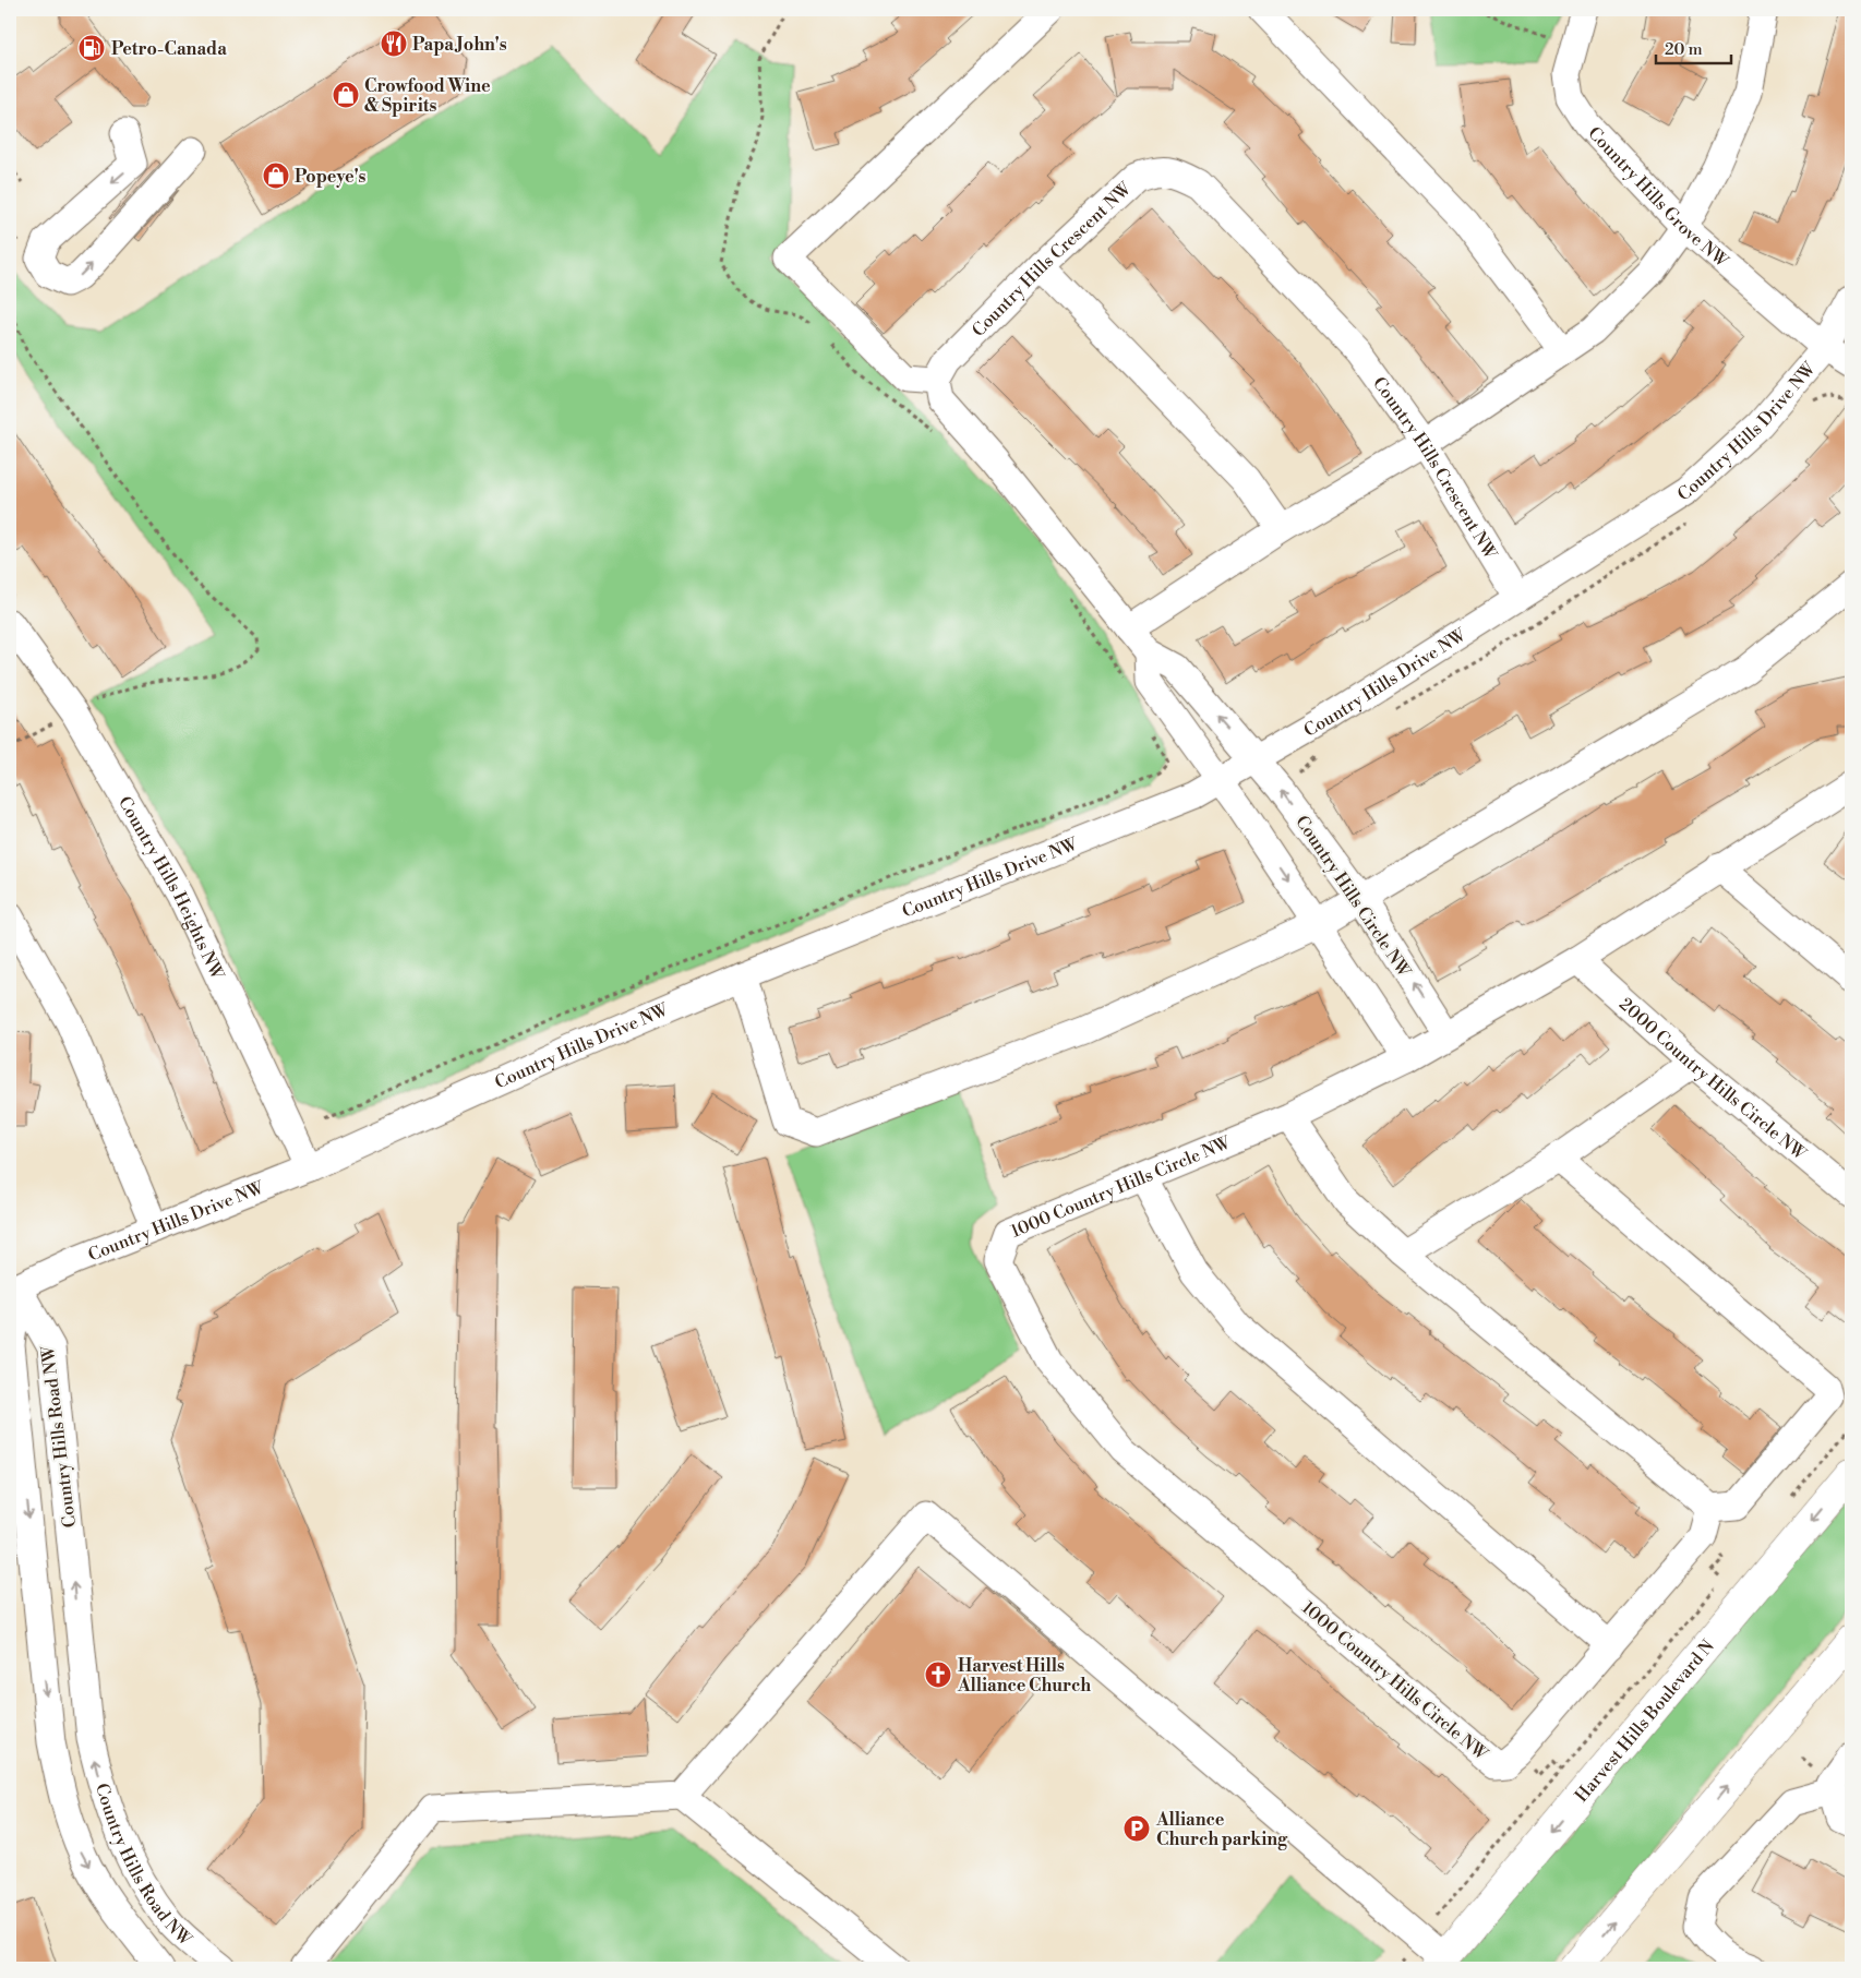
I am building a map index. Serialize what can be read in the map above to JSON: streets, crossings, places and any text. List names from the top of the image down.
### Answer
{
  "streets": {
    "main road": ["Harvest Hills Boulevard N"],
    "street": [
      "Country Hills Grove NW",
      "Country Hills Crescent NW",
      "Country Hills Drive NW",
      "Country Hills Heights NW",
      "Country Hills Circle NW",
      "2000 Country Hills Circle NW",
      "1000 Country Hills Circle NW",
      "Country Hills Road NW"
    ]
  },
  "crossings": [
    ["Country Hills Grove NW", "Country Hills Drive NW"],
    ["Country Hills Crescent NW", "Country Hills Drive NW"],
    ["Country Hills Drive NW", "Country Hills Heights NW"],
    ["Country Hills Drive NW", "Country Hills Circle NW"],
    ["Country Hills Drive NW", "Country Hills Road NW"]
  ],
  "places": {
    "restaurant": ["Papa John's"],
    "fuel station": ["Petro-Canada"],
    "shop": ["Crowfood Wine & Spirits", "Popeye's"],
    "church": ["Harvest Hills Alliance Church"],
    "parking": ["Alliance Church parking"]
  },
  "scale_bar": "20 m"
}
